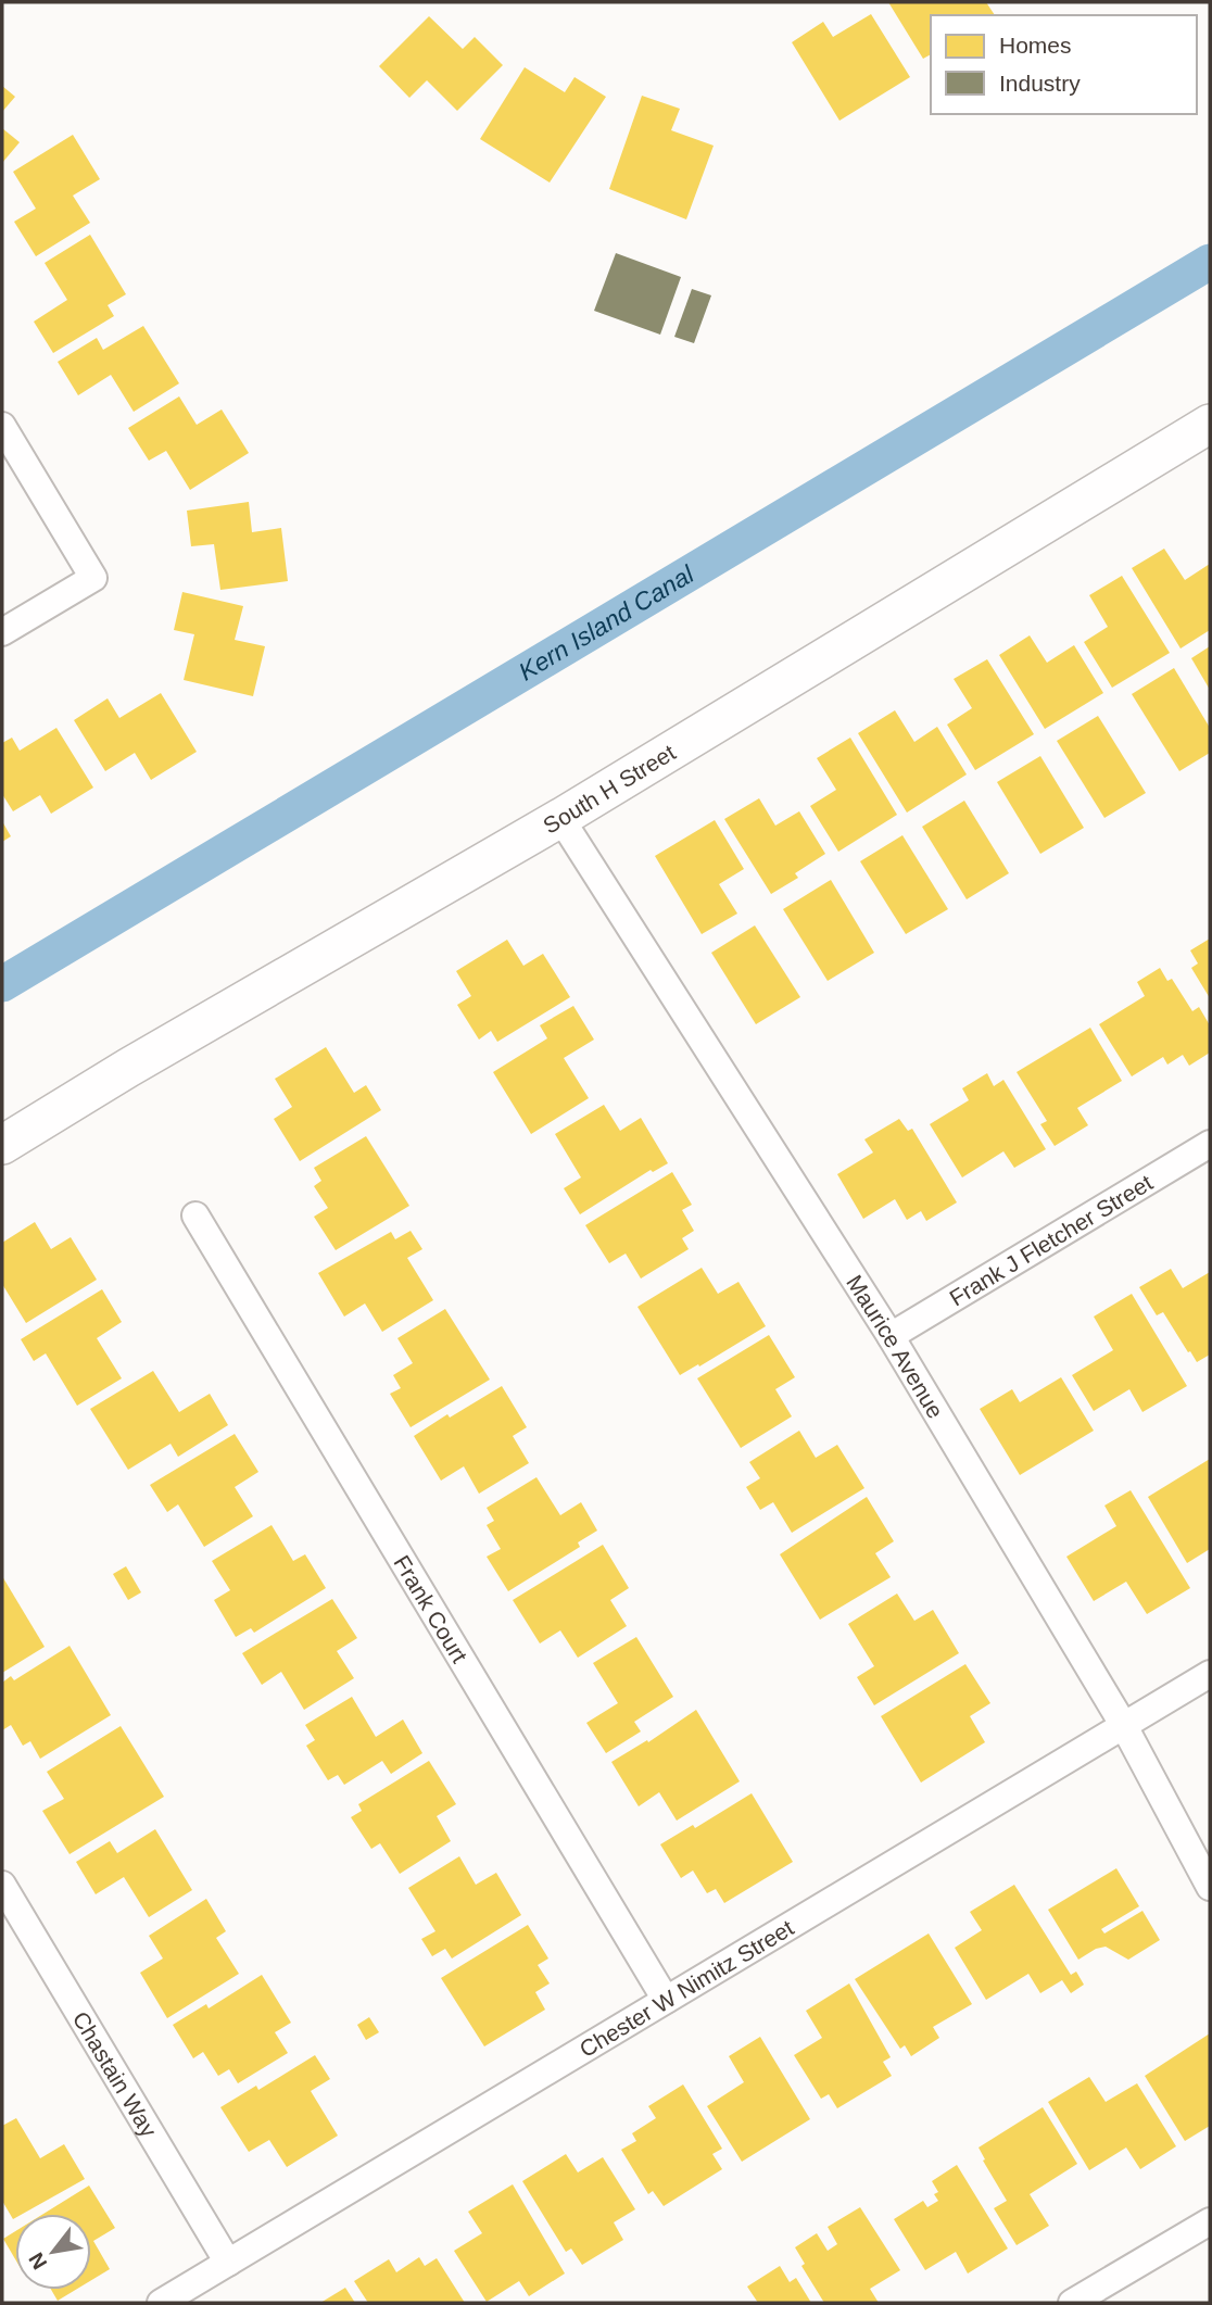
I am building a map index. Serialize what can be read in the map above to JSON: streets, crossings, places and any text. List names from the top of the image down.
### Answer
{
  "streets": {
    "street": [
      "South H Street",
      "Frank J Fletcher Street",
      "Maurice Avenue",
      "Frank Court",
      "Chester W Nimitz Street",
      "Chastain Way"
    ]
  },
  "crossings": [
    ["South H Street", "Maurice Avenue"],
    ["Frank J Fletcher Street", "Maurice Avenue"],
    ["Maurice Avenue", "Chester W Nimitz Street"],
    ["Frank Court", "Chester W Nimitz Street"],
    ["Chester W Nimitz Street", "Chastain Way"]
  ],
  "water": ["Kern Island Canal"],
  "legend": ["Homes", "Industry"],
  "north": "bottom left"
}
